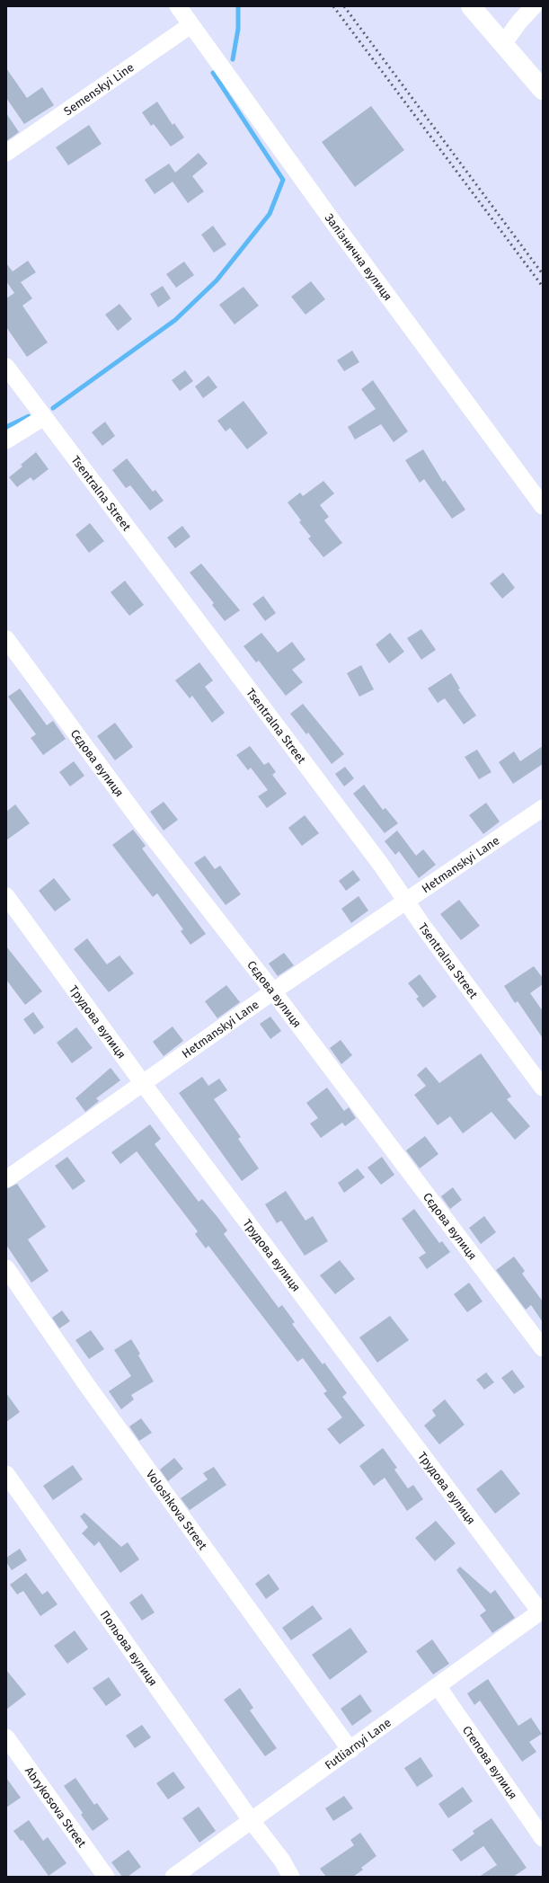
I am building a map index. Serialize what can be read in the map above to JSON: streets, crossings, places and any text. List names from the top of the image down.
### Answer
{
  "streets": {
    "street": [
      "Semenskyi Line",
      "Залізнична вулиця",
      "Tsentralna Street",
      "Сєдова вулиця",
      "Hetmanskyi Lane",
      "Трудова вулиця",
      "Voloshkova Street",
      "Польова вулиця",
      "Futliarnyi Lane",
      "Степова вулиця",
      "Abrykosova Street"
    ]
  },
  "crossings": [
    ["Semenskyi Line", "Залізнична вулиця"],
    ["Tsentralna Street", "Hetmanskyi Lane"],
    ["Сєдова вулиця", "Hetmanskyi Lane"],
    ["Hetmanskyi Lane", "Трудова вулиця"],
    ["Трудова вулиця", "Futliarnyi Lane"],
    ["Voloshkova Street", "Futliarnyi Lane"],
    ["Польова вулиця", "Futliarnyi Lane"],
    ["Futliarnyi Lane", "Степова вулиця"]
  ]
}
